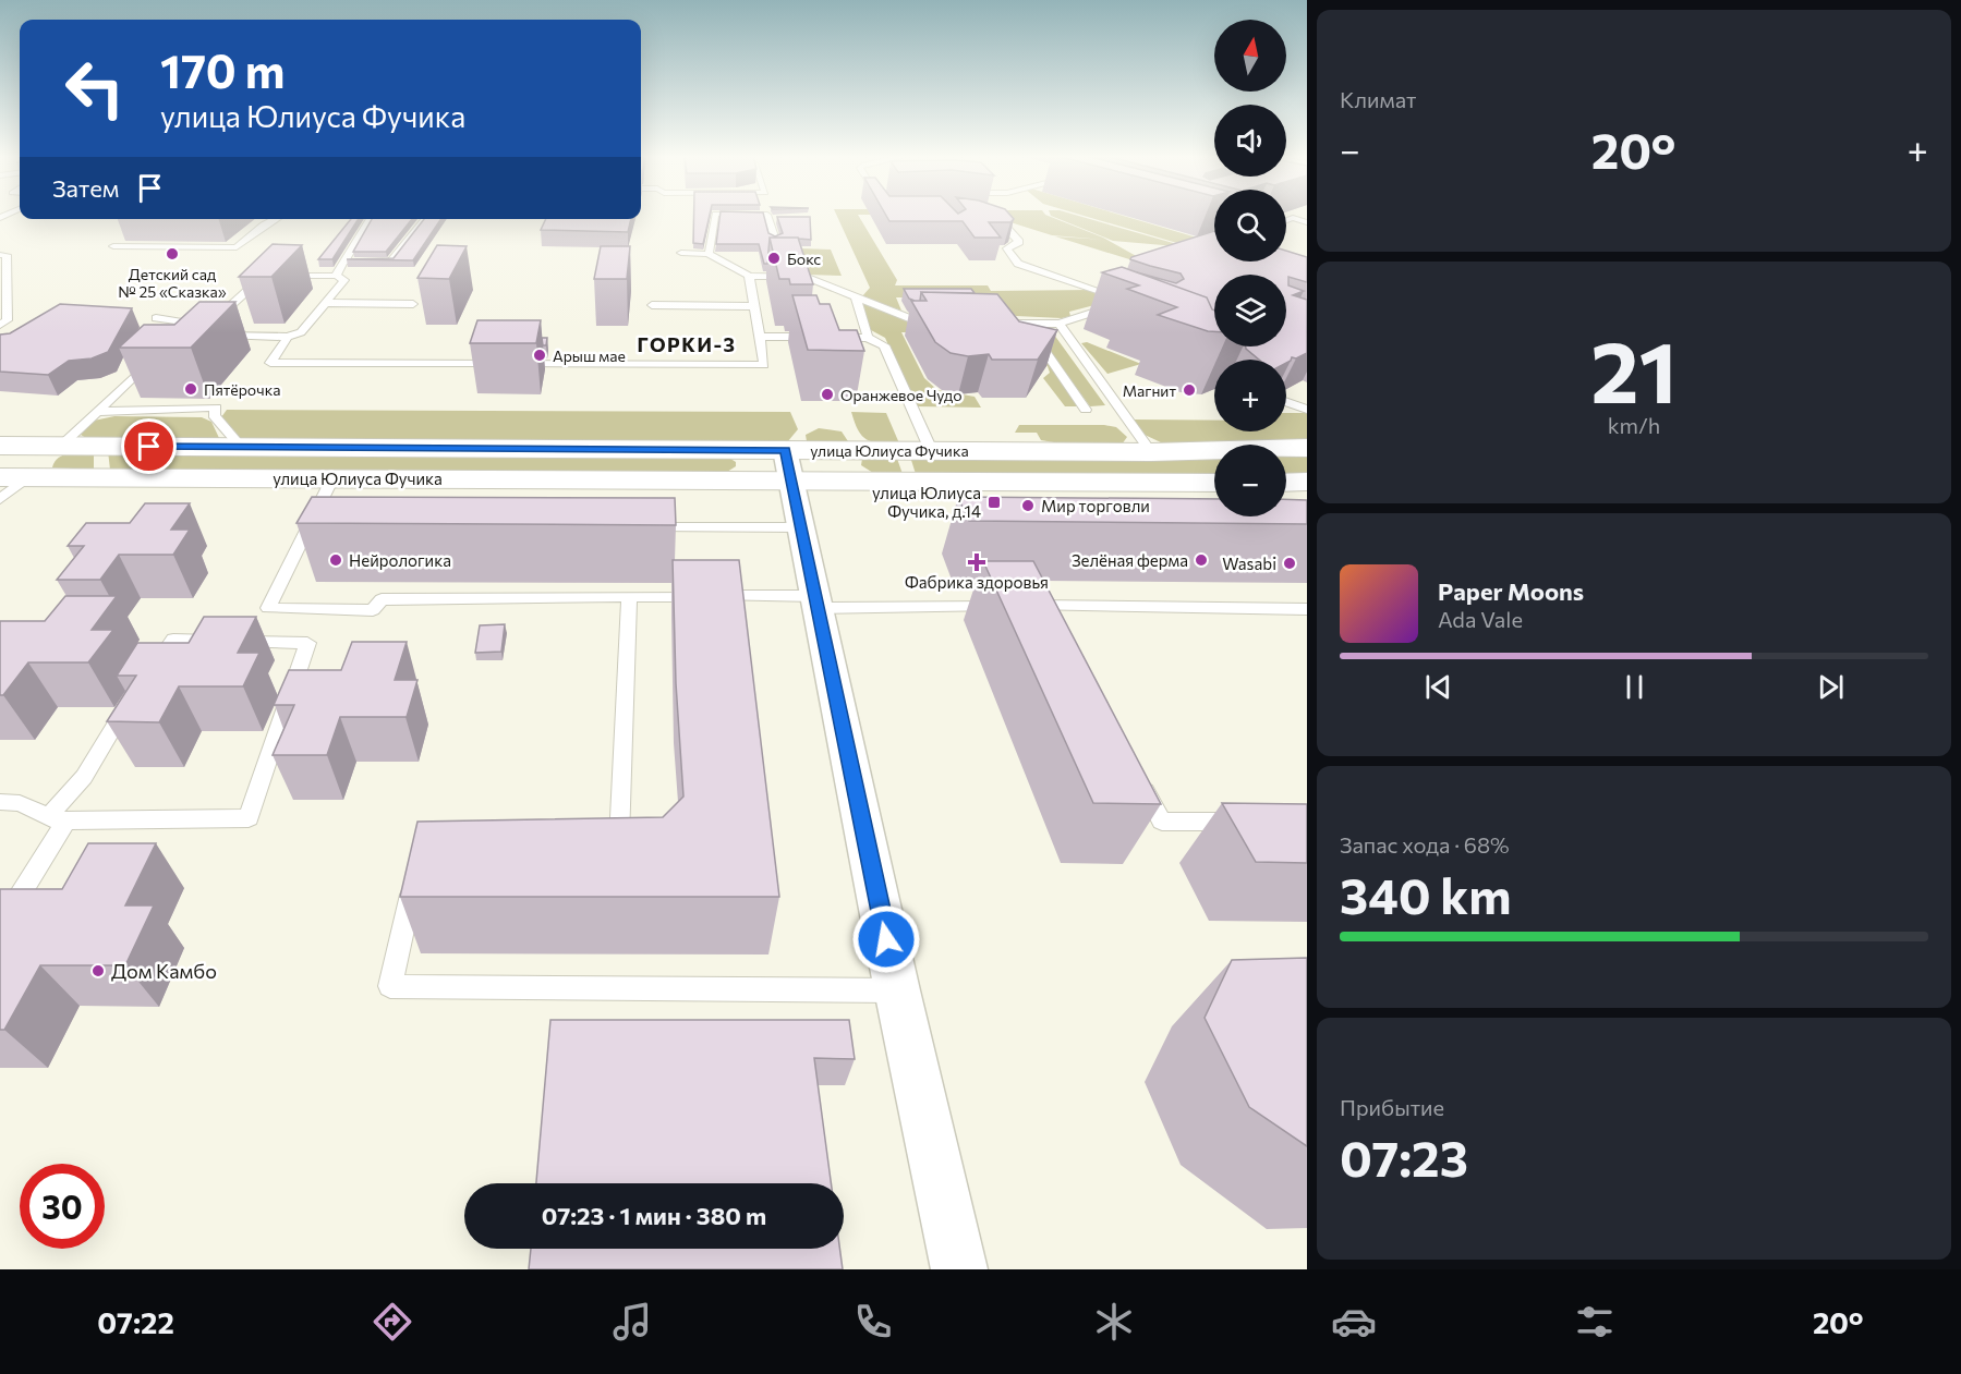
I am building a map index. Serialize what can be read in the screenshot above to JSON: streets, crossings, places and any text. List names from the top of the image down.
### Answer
{
  "streets": {
    "main road": ["улица Юлиуса Фучика"]
  },
  "districts": ["ГОРКИ-3"],
  "places": {
    "other": [
      "Детский сад № 25 «Сказка»",
      "Бокс",
      "Арыш мае",
      "Пятёрочка",
      "Магнит",
      "Оранжевое Чудо",
      "Мир торговли",
      "Нейрологика",
      "Зелёная ферма",
      "Wasabi",
      "Дом Камбо"
    ],
    "transit": ["улица Юлиуса Фучика, д.14"],
    "health": ["Фабрика здоровья"]
  },
  "north": "top",
  "page": {
    "tile": [
      "Климат",
      ["21", "km/h"],
      ["Запас хода · 68%", "340 km"],
      ["Прибытие", "07:23"]
    ],
    "map_buttons": ["+", "−"],
    "turn": ["170 m", "улица Юлиуса Фучика"],
    "heat": ["−", "20°", "+"],
    "then": "Затем",
    "song": ["Paper Moons", "Ada Vale"],
    "limit": "30",
    "trip": "07:23 · 1 мин · 380 m",
    "tabs": ["07:22", "20°"]
  }
}
